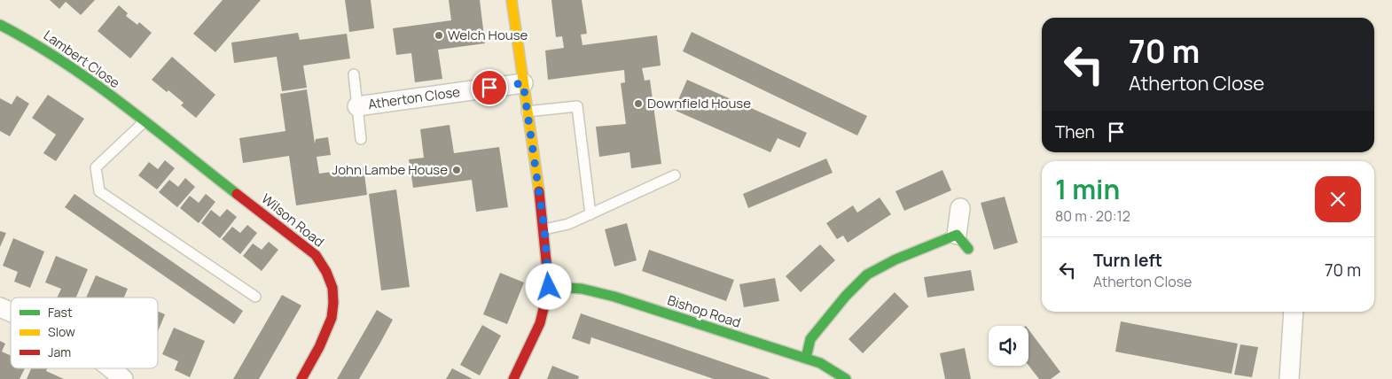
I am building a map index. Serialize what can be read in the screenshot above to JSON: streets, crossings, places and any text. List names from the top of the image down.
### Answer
{
  "streets": {
    "street": [
      "Lambert Close",
      "Atherton Close",
      "Wilson Road",
      "Bishop Road"
    ]
  },
  "crossings": [
    ["Lambert Close", "Wilson Road"]
  ],
  "places": ["Welch House", "Downfield House", "John Lambe House"],
  "legend": ["Fast", "Slow", "Jam"],
  "page": {
    "turn": ["70 m", "Atherton Close"],
    "then": "Then",
    "heading": ["1 min", "80 m · 20:12"],
    "list": [
      {
        "name": "Turn left",
        "note": "Atherton Close",
        "value": "70 m"
      }
    ]
  }
}
